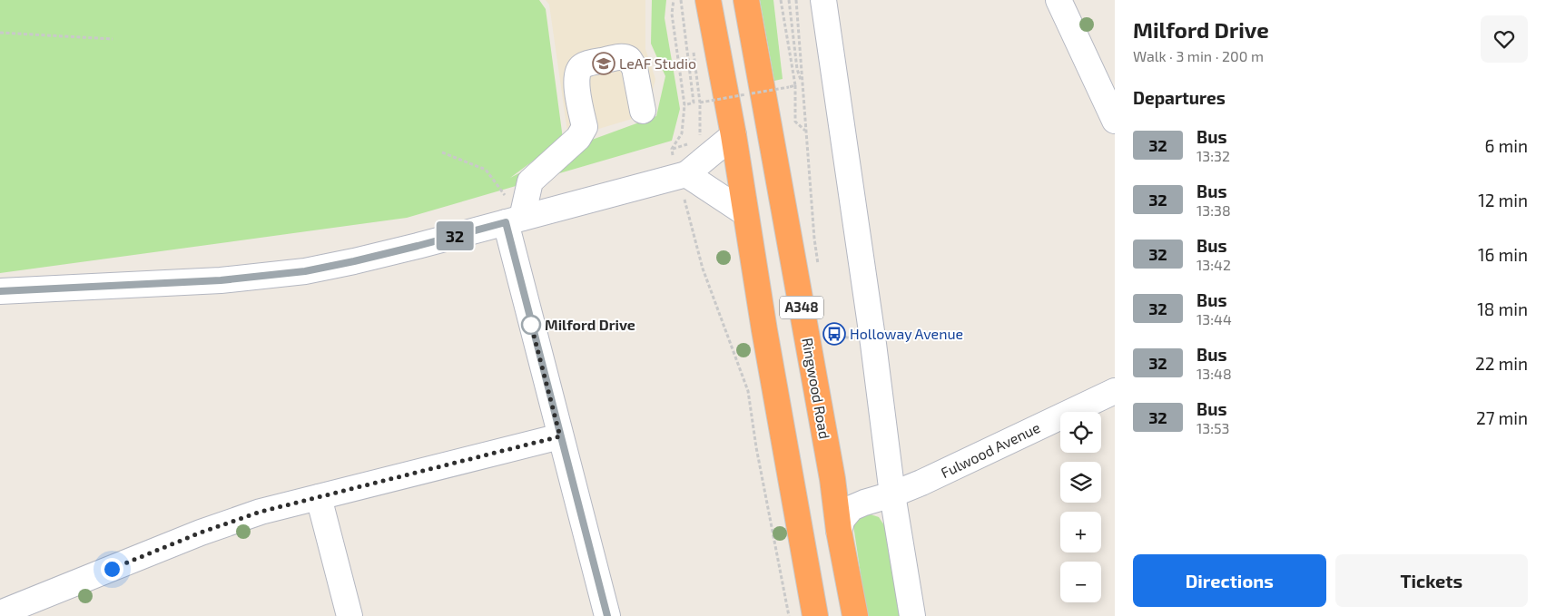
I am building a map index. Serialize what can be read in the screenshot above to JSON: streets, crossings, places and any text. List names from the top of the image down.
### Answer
{
  "streets": {
    "highway": ["A348", "Ringwood Road"],
    "street": ["Fulwood Avenue"]
  },
  "crossings": [
    ["Ringwood Road", "Fulwood Avenue"]
  ],
  "places": {
    "school or university": ["LeAF Studio"],
    "other": ["Milford Drive"],
    "bus stop": ["Holloway Avenue"]
  },
  "lines": ["bus line 32"],
  "page": {
    "on_map": "32",
    "heading": [
      ["Milford Drive", "Walk · 3 min · 200 m"],
      "Departures"
    ],
    "list": [
      {
        "mark": "32",
        "name": "Bus",
        "note": "13:32",
        "value": "6 min"
      },
      {
        "mark": "32",
        "name": "Bus",
        "note": "13:38",
        "value": "12 min"
      },
      {
        "mark": "32",
        "name": "Bus",
        "note": "13:42",
        "value": "16 min"
      },
      {
        "mark": "32",
        "name": "Bus",
        "note": "13:44",
        "value": "18 min"
      },
      {
        "mark": "32",
        "name": "Bus",
        "note": "13:48",
        "value": "22 min"
      },
      {
        "mark": "32",
        "name": "Bus",
        "note": "13:53",
        "value": "27 min"
      }
    ],
    "map_buttons": ["+", "−"],
    "buttons": ["Directions", "Tickets"]
  }
}
